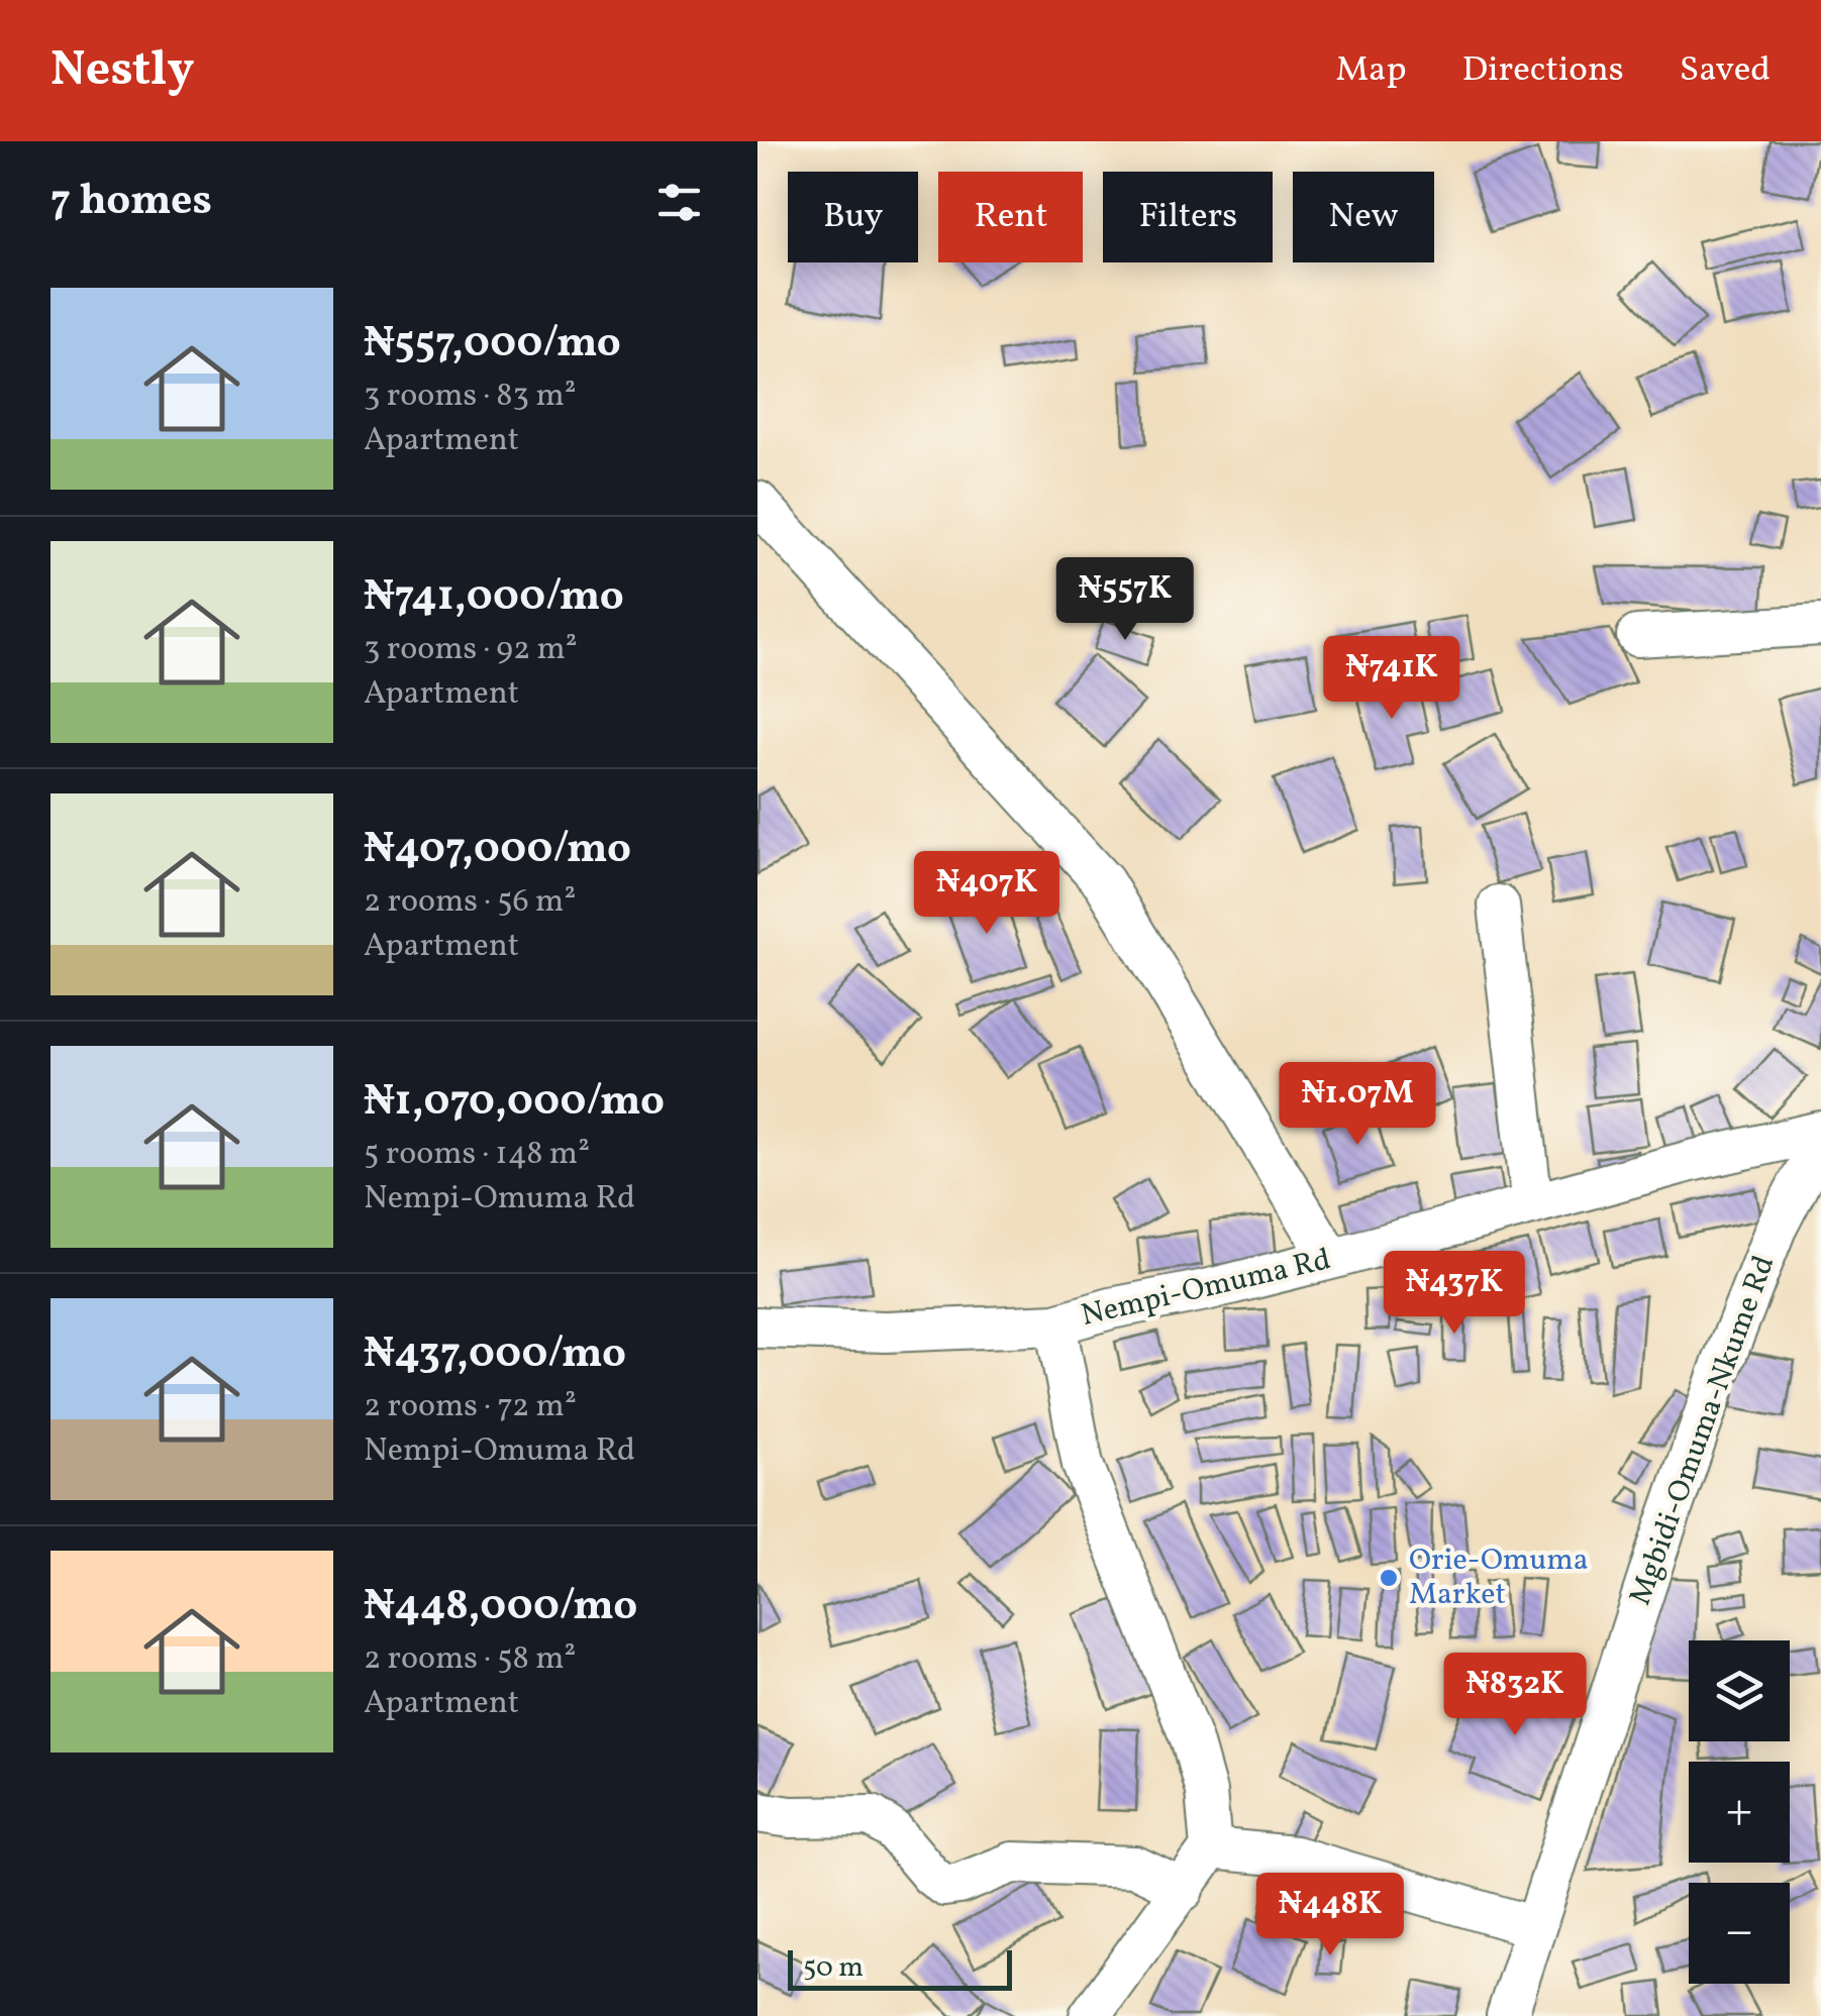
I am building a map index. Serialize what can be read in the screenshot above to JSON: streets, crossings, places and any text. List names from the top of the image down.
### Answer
{
  "streets": {
    "street": ["Nempi-Omuma Rd", "Mgbidi-Omuma-Nkume Rd"]
  },
  "places": ["Orie-Omuma Market"],
  "scale_bar": "50 m",
  "page": {
    "header": "Nestly",
    "nav": ["Map", "Directions", "Saved"],
    "heading": "7 homes",
    "chip": [
      "Buy",
      "Rent",
      "Filters",
      "New"
    ],
    "list": [
      {
        "name": "₦557,000/mo",
        "note": "3 rooms · 83 m² · Apartment"
      },
      {
        "name": "₦741,000/mo",
        "note": "3 rooms · 92 m² · Apartment"
      },
      {
        "name": "₦407,000/mo",
        "note": "2 rooms · 56 m² · Apartment"
      },
      {
        "name": "₦1,070,000/mo",
        "note": "5 rooms · 148 m² · Nempi-Omuma Rd"
      },
      {
        "name": "₦437,000/mo",
        "note": "2 rooms · 72 m² · Nempi-Omuma Rd"
      },
      {
        "name": "₦448,000/mo",
        "note": "2 rooms · 58 m² · Apartment"
      }
    ],
    "price": [
      "₦557K",
      "₦741K",
      "₦407K",
      "₦1.07M",
      "₦437K",
      "₦832K",
      "₦448K"
    ],
    "map_buttons": ["+", "−"],
    "scale": "50 m"
  }
}
